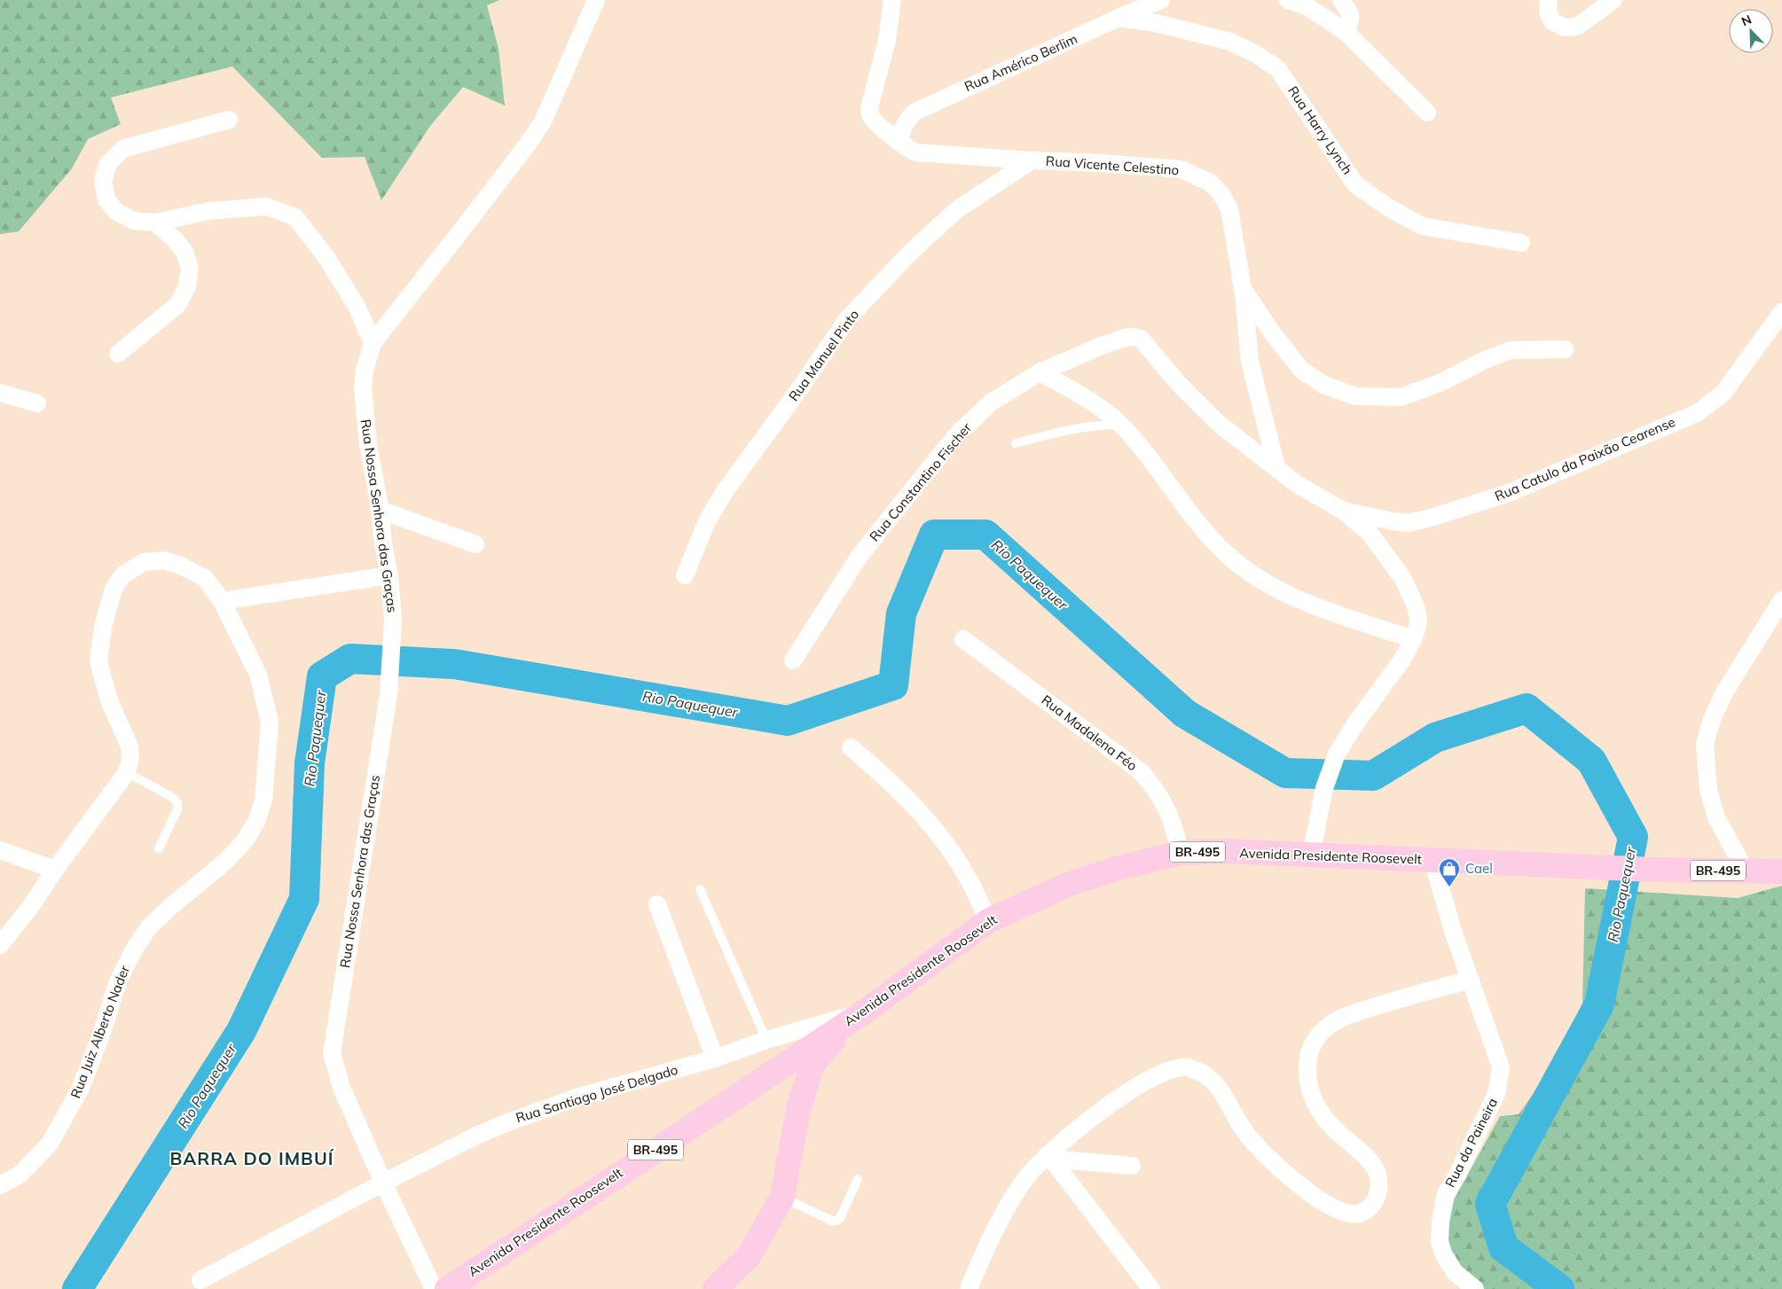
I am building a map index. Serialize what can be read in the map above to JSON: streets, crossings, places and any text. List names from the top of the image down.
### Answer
{
  "streets": {
    "main road": ["BR-495", "Avenida Presidente Roosevelt"],
    "street": [
      "Rua Américo Berlim",
      "Rua Harry Lynch",
      "Rua Vicente Celestino",
      "Rua Manuel Pinto",
      "Rua Catulo da Paixão Cearense",
      "Rua Constantino Fischer",
      "Rua Nossa Senhora das Graças",
      "Rua Madalena Féo",
      "Rua Juiz Alberto Nader",
      "Rua Santiago José Delgado",
      "Rua da Paineira"
    ]
  },
  "crossings": [
    ["Rua Américo Berlim", "Rua Harry Lynch"],
    ["Rua Américo Berlim", "Rua Vicente Celestino"],
    ["Rua Vicente Celestino", "Rua Manuel Pinto"],
    ["Rua Vicente Celestino", "Rua Constantino Fischer"],
    ["Rua Catulo da Paixão Cearense", "Rua Constantino Fischer"],
    ["Rua Constantino Fischer", "Avenida Presidente Roosevelt"],
    ["Rua Nossa Senhora das Graças", "Rua Santiago José Delgado"],
    ["Rua Madalena Féo", "Avenida Presidente Roosevelt"],
    ["BR-495", "Avenida Presidente Roosevelt"],
    ["BR-495", "Rua Santiago José Delgado"],
    ["Avenida Presidente Roosevelt", "Rua Santiago José Delgado"],
    ["Avenida Presidente Roosevelt", "Rua da Paineira"]
  ],
  "districts": ["BARRA DO IMBUÍ"],
  "water": ["Rio Paquequer"],
  "places": {
    "shop": ["Cael"]
  },
  "north": "top left"
}
